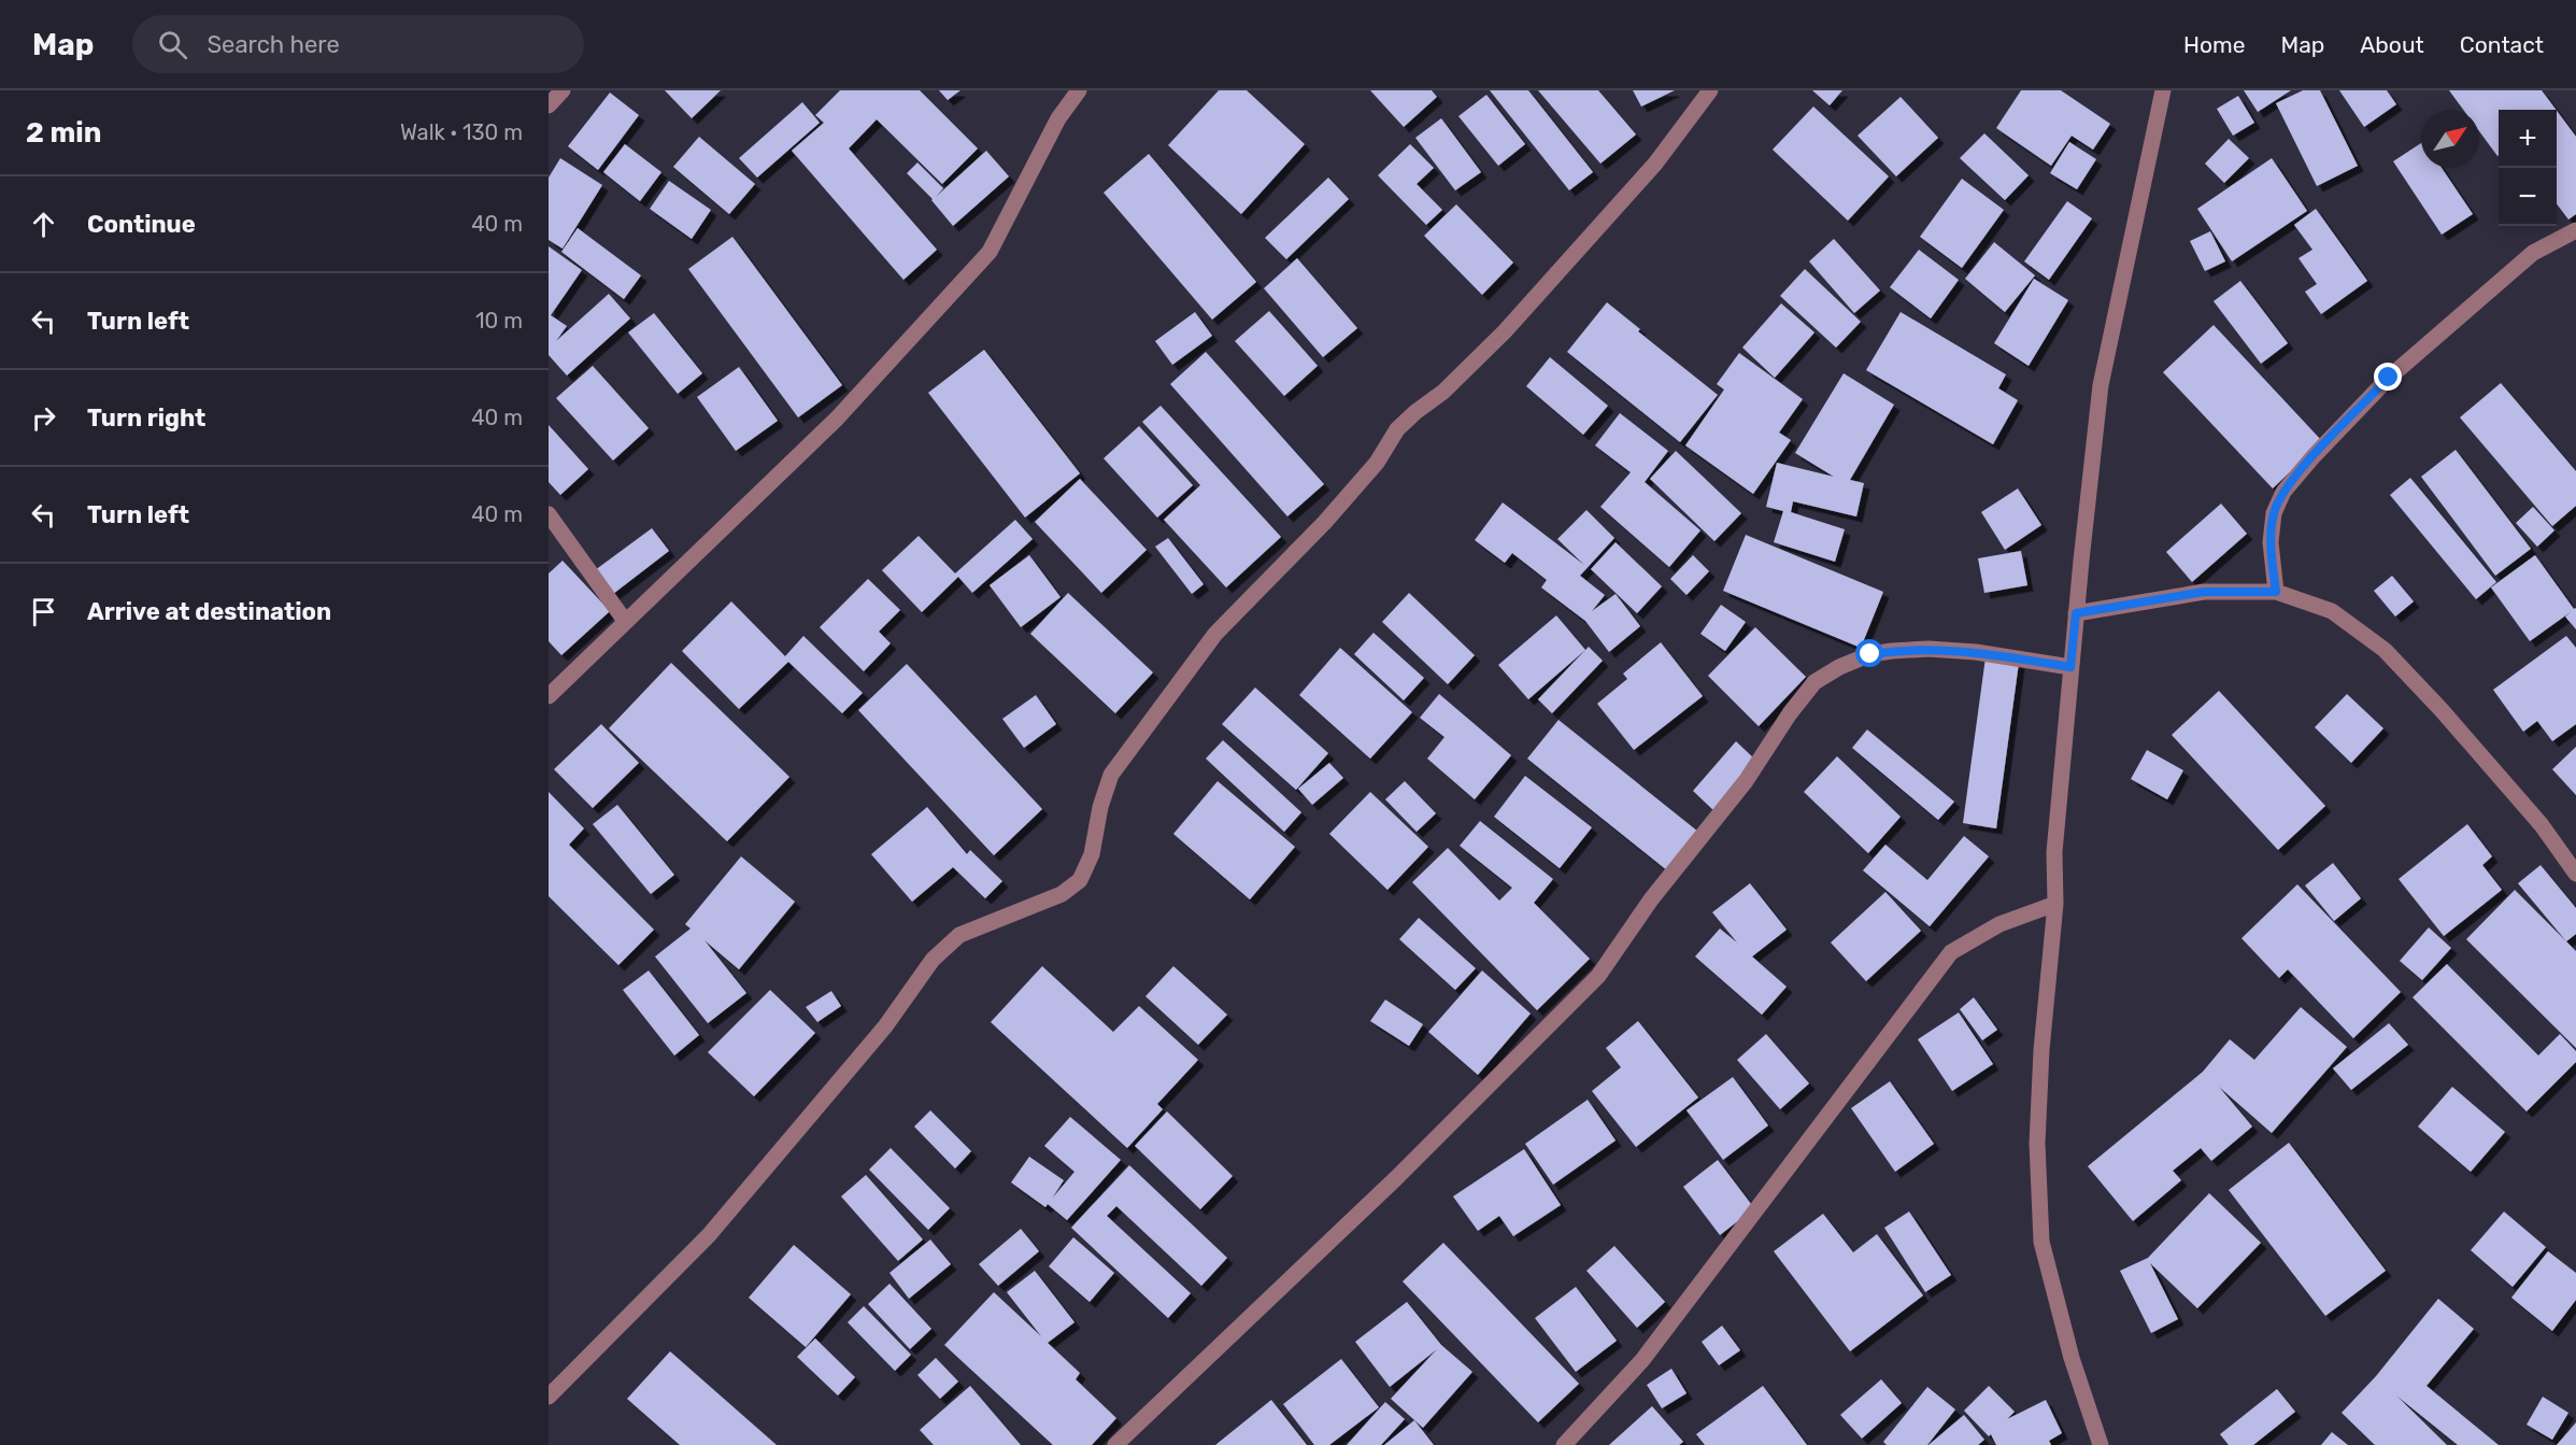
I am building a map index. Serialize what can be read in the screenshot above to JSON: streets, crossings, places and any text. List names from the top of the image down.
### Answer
{
  "north": "top right",
  "page": {
    "header": "Map",
    "search": "Search here",
    "nav": [
      "Home",
      "Map",
      "About",
      "Contact"
    ],
    "heading": ["2 min", "Walk · 130 m"],
    "map_buttons": ["+", "−"],
    "list": [
      ["Continue", "40 m"],
      ["Turn left", "10 m"],
      ["Turn right", "40 m"],
      ["Turn left", "40 m"],
      "Arrive at destination"
    ]
  }
}
